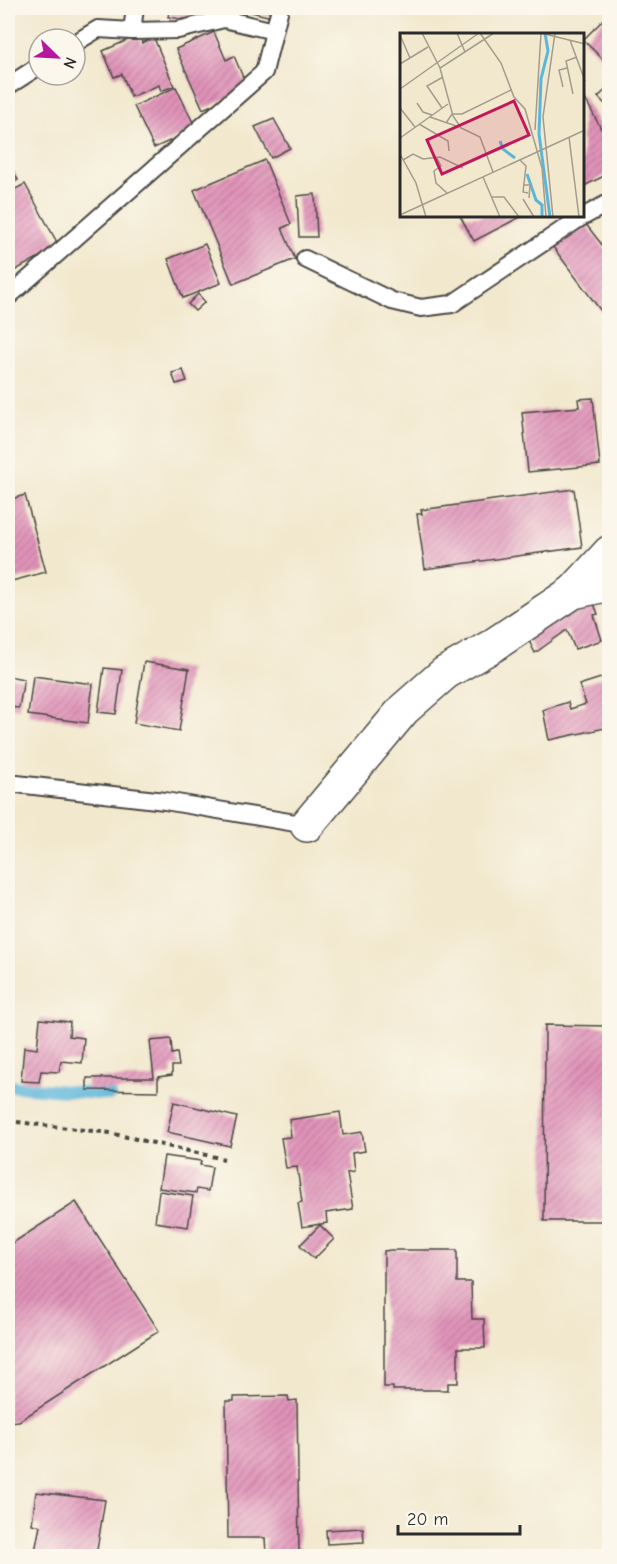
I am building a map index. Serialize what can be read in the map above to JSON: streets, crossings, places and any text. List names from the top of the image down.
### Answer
{
  "scale_bar": "20 m",
  "north": "bottom right"
}
